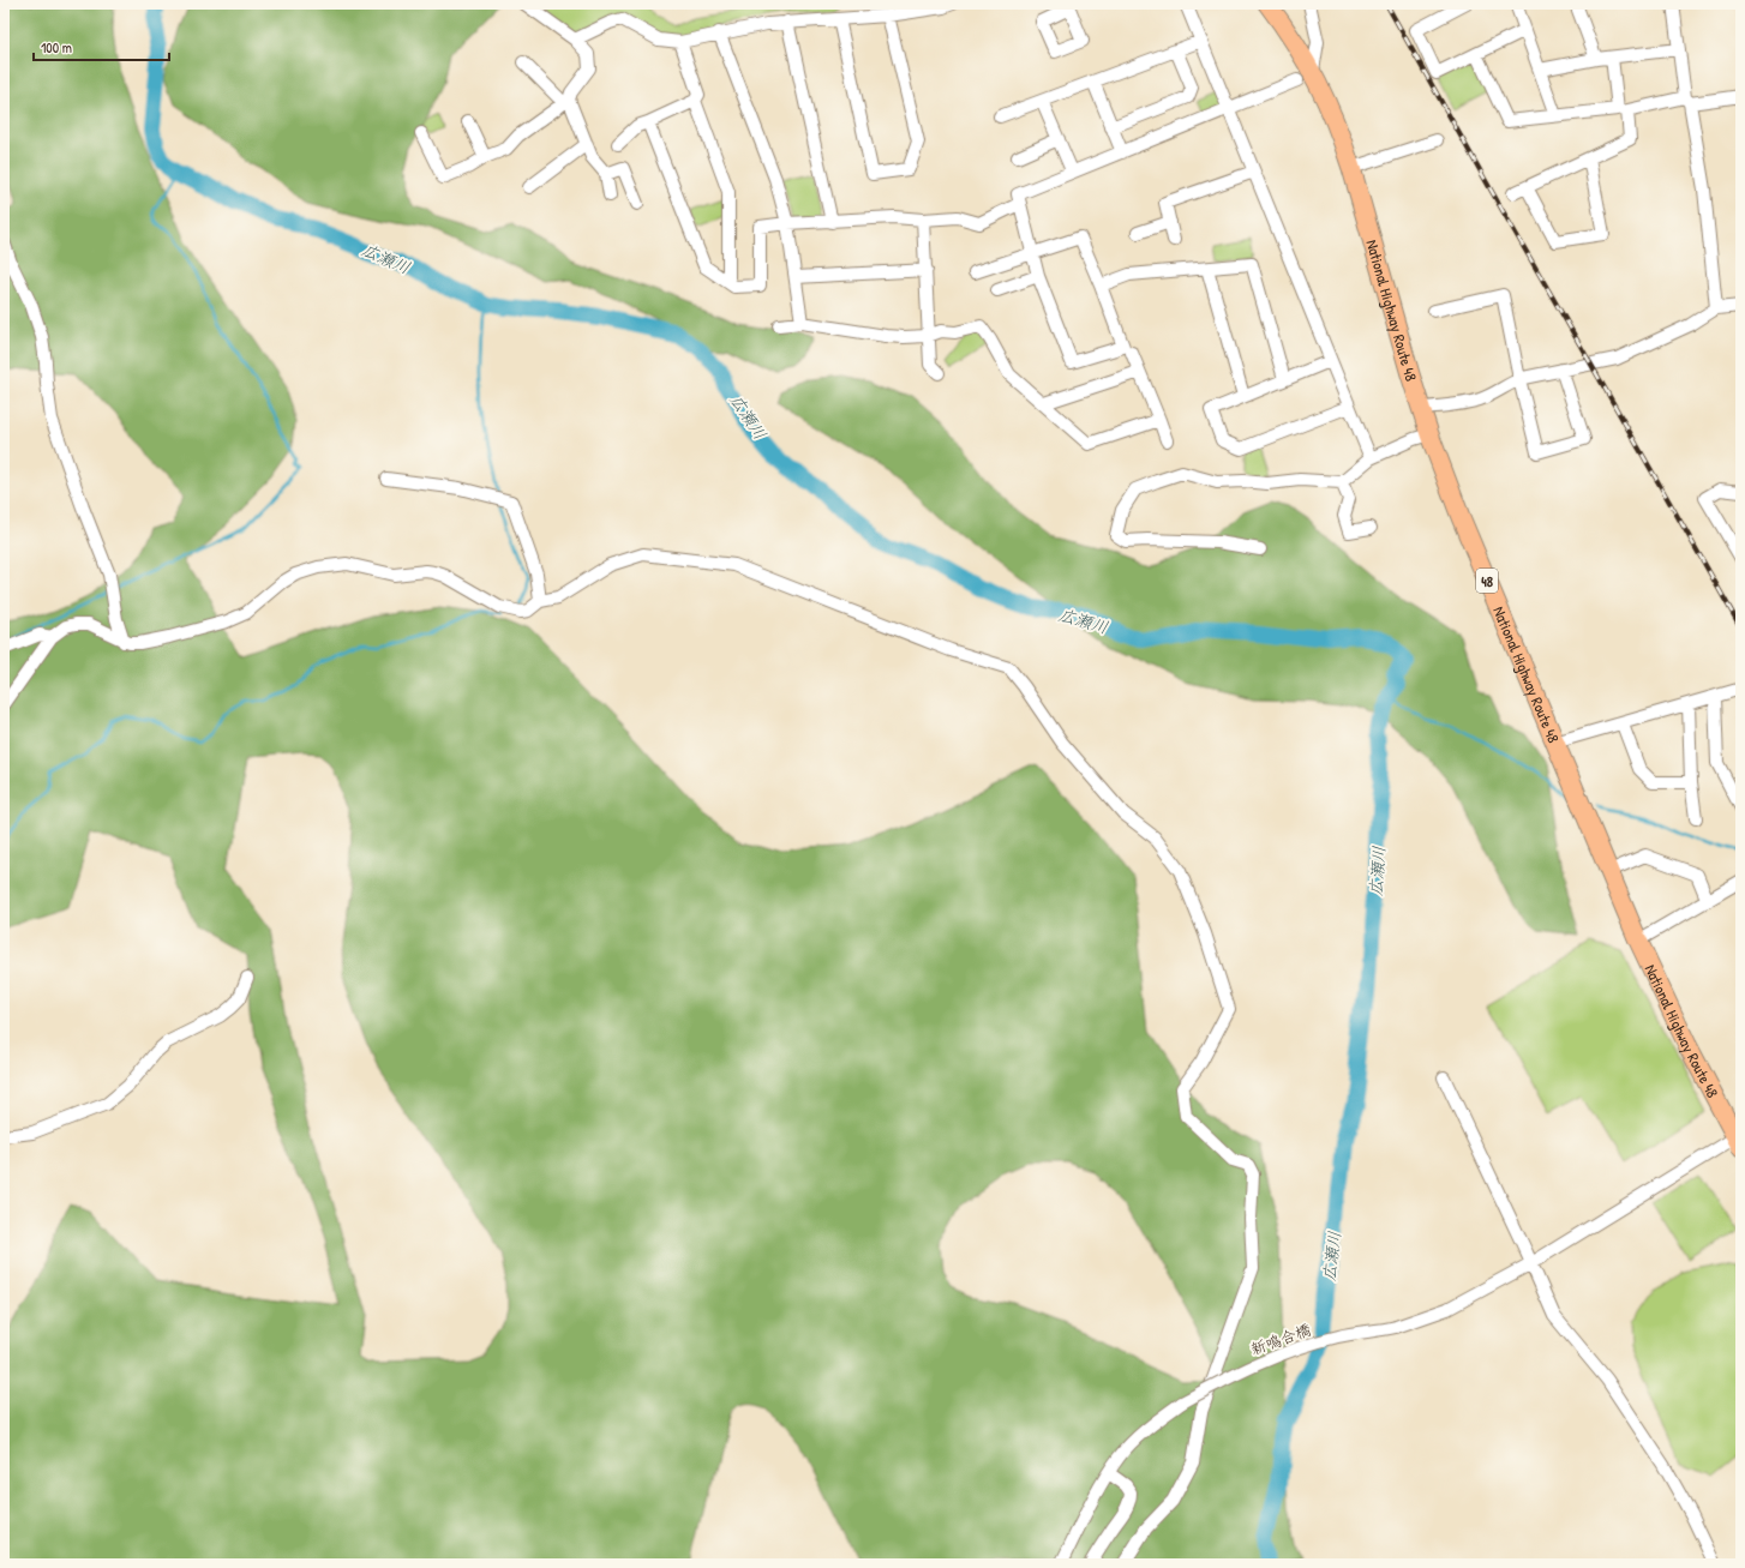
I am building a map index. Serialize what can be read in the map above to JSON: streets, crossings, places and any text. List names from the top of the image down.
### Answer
{
  "streets": {
    "highway": ["National Highway Route 48", "48"],
    "street": ["新鳴合橋"]
  },
  "crossings": [
    ["National Highway Route 48", "新鳴合橋"]
  ],
  "water": ["広瀬川"],
  "scale_bar": "100 m"
}
